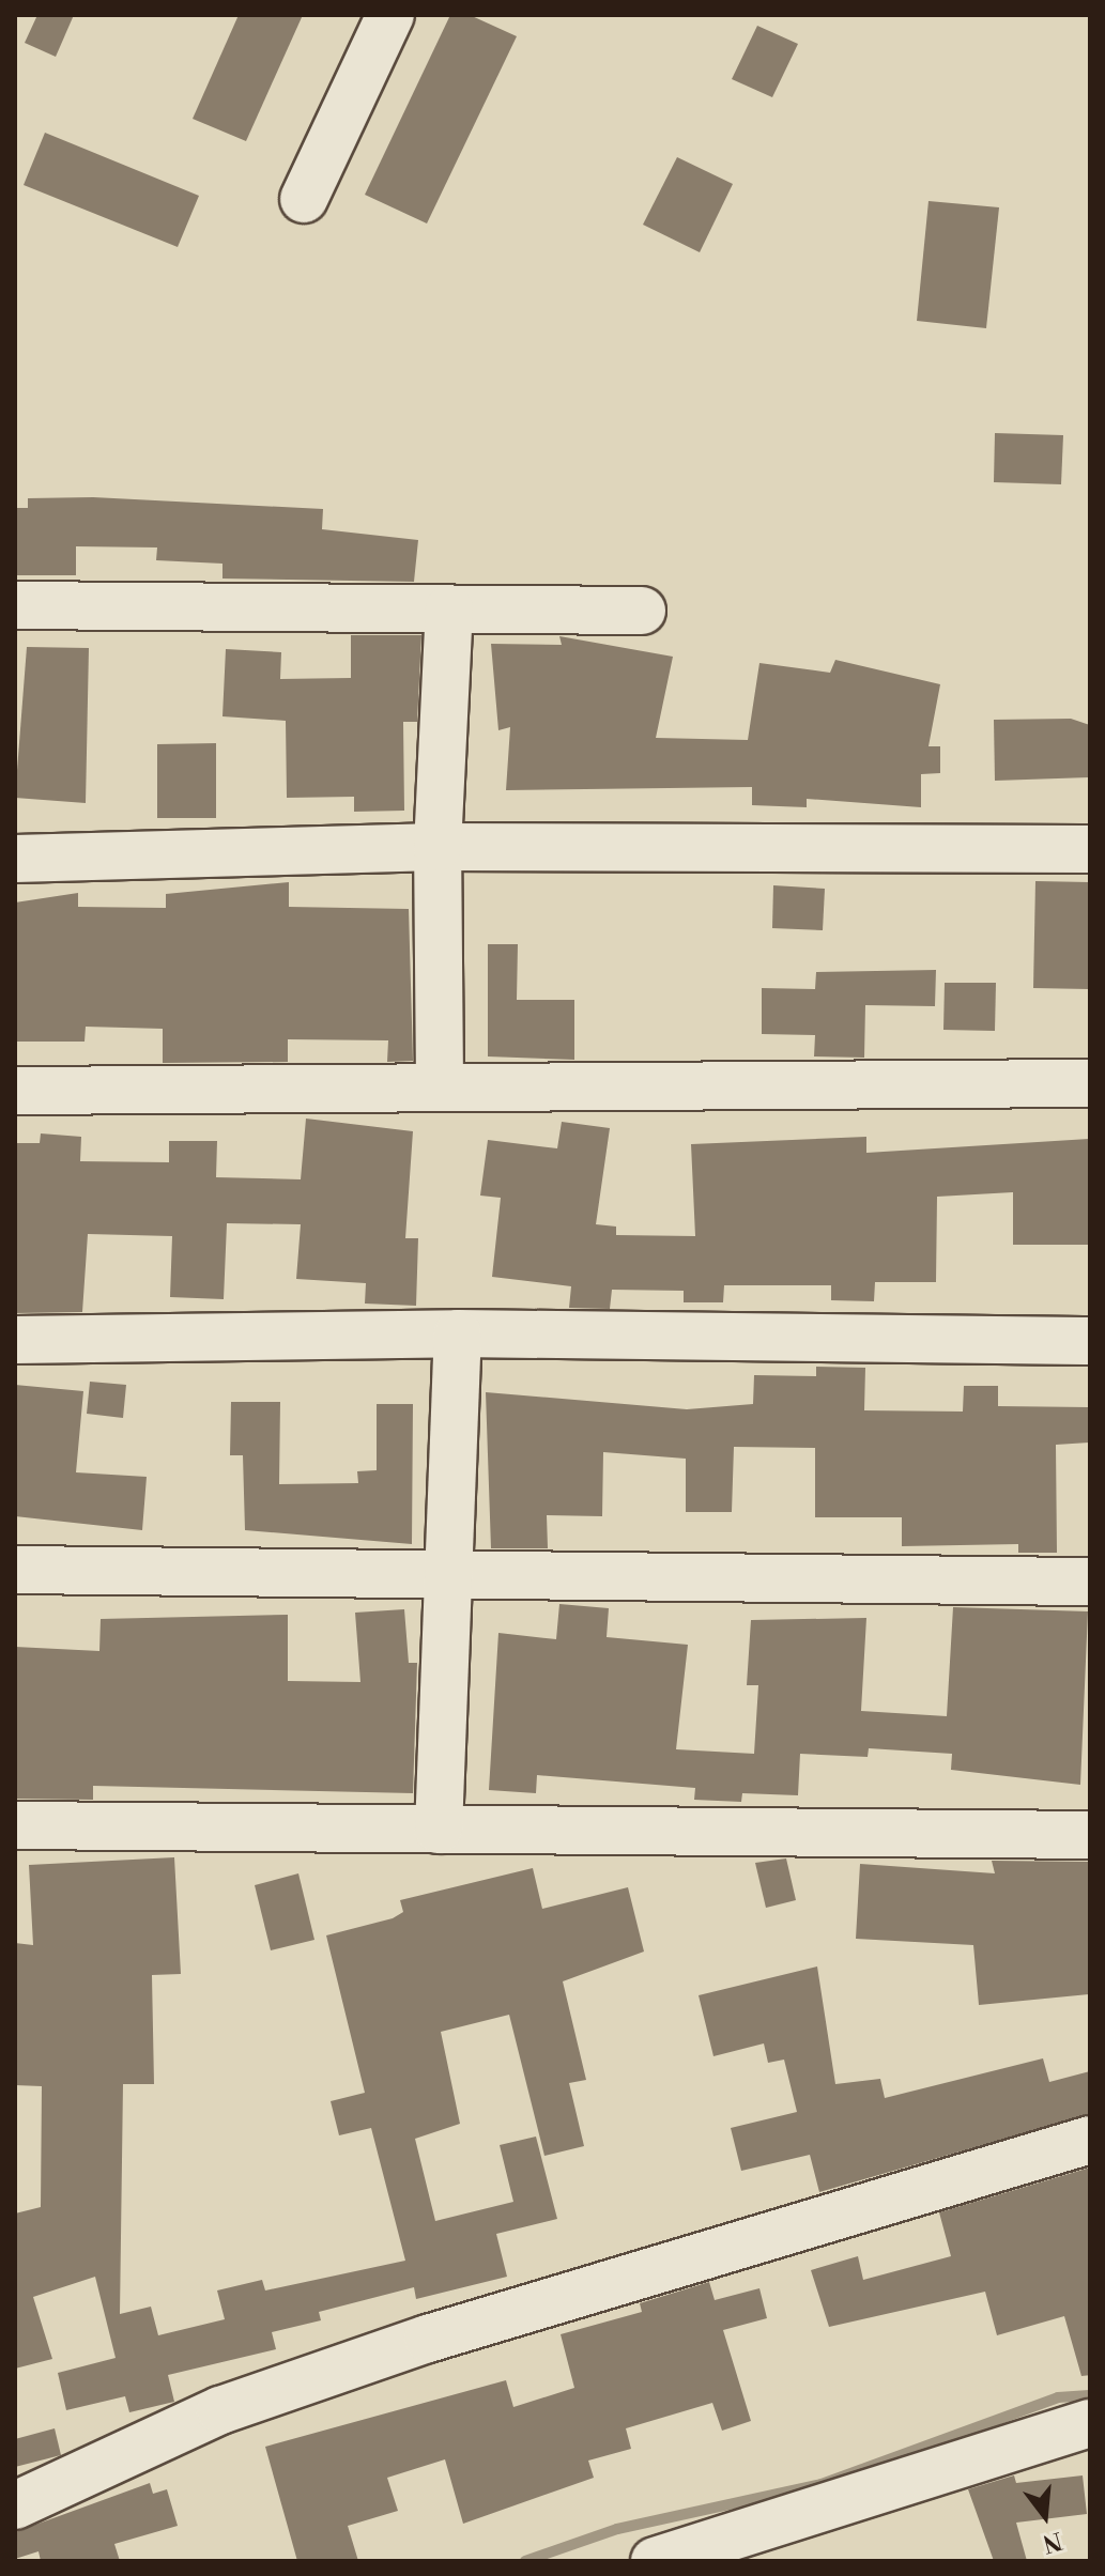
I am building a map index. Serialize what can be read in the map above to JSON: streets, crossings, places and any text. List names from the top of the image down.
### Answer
{
  "north": "bottom"
}
